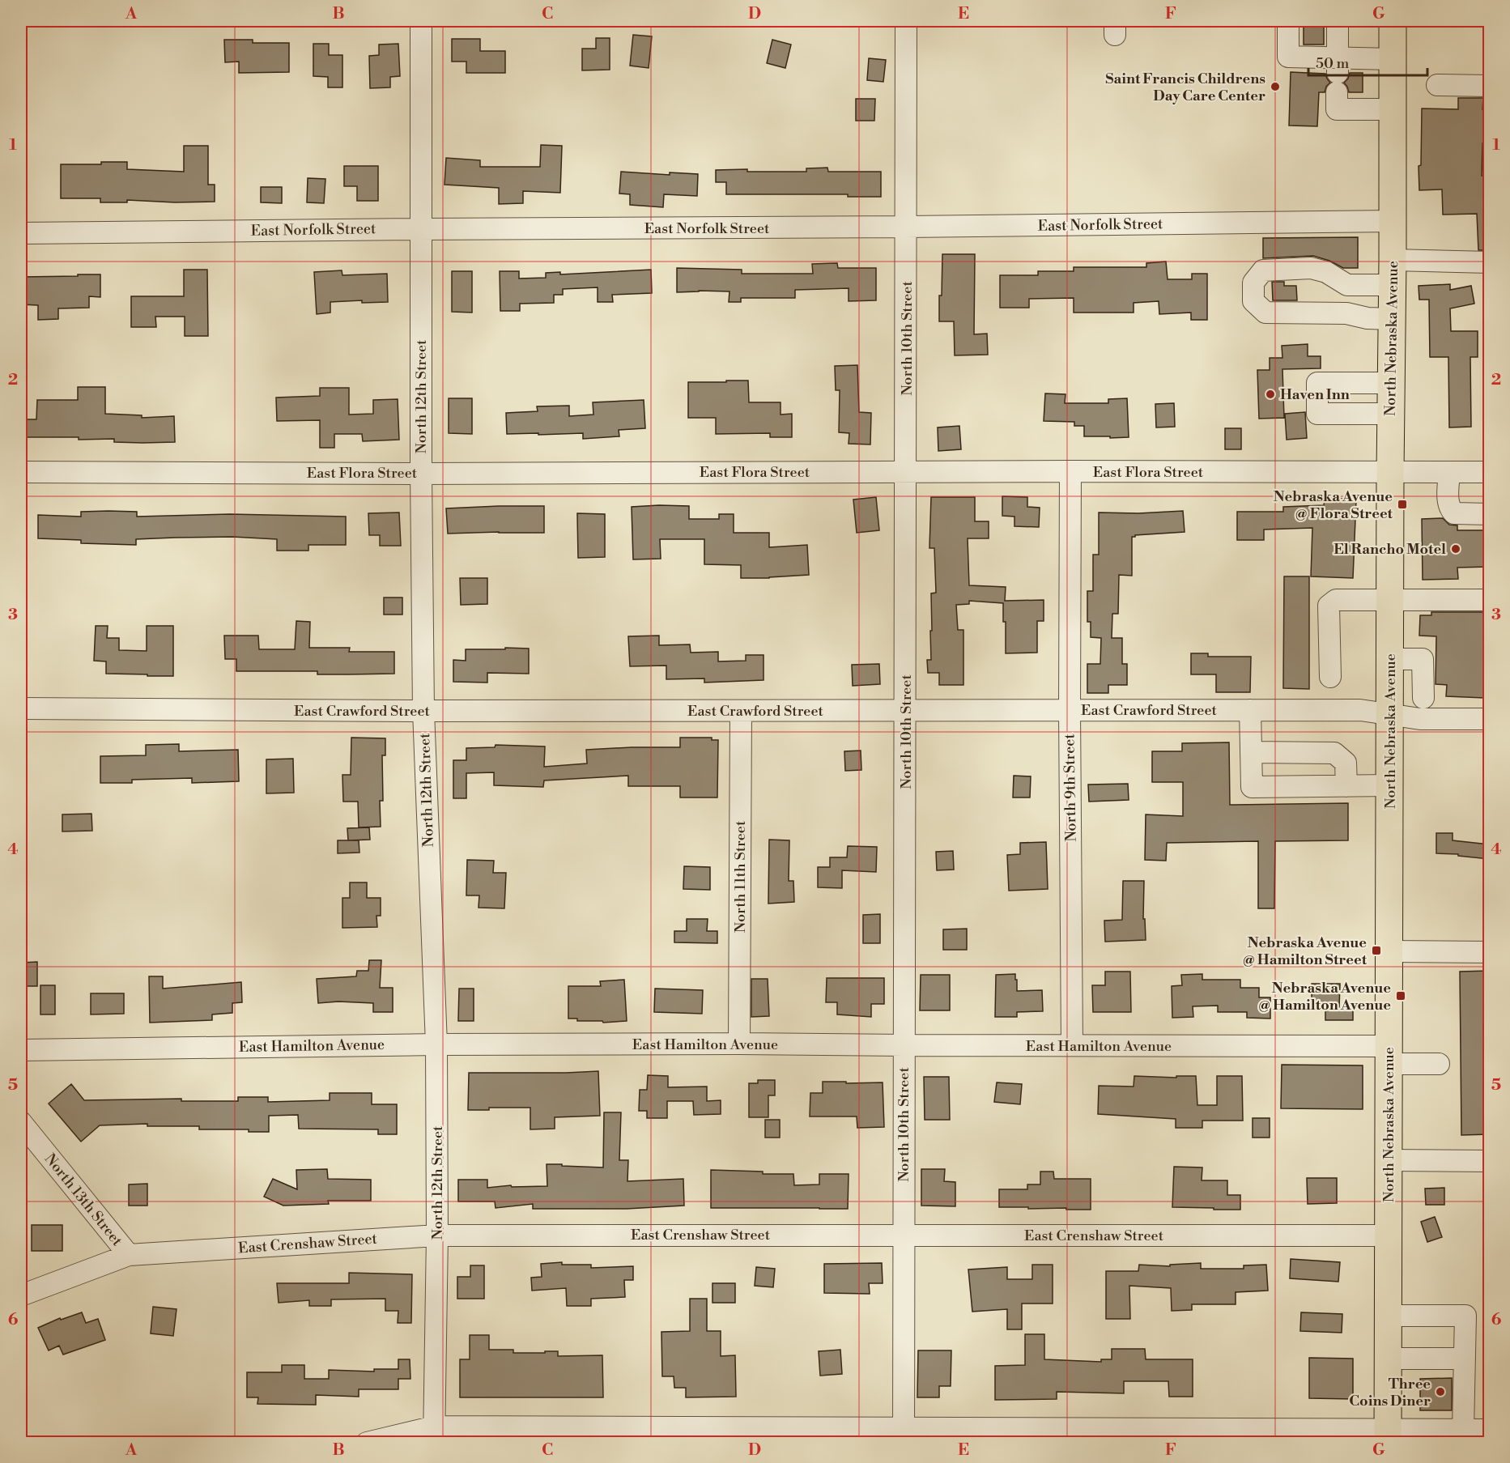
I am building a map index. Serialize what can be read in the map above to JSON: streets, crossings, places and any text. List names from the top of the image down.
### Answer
{
  "streets": {
    "main road": ["North Nebraska Avenue"],
    "street": [
      "East Norfolk Street",
      "North 10th Street",
      "North 12th Street",
      "East Flora Street",
      "East Crawford Street",
      "North 9th Street",
      "North 11th Street",
      "East Hamilton Avenue",
      "North 13th Street",
      "East Crenshaw Street"
    ]
  },
  "crossings": [
    ["East Norfolk Street", "North 10th Street"],
    ["East Norfolk Street", "North Nebraska Avenue"],
    ["East Norfolk Street", "North 12th Street"],
    ["North 10th Street", "East Flora Street"],
    ["North 10th Street", "East Crawford Street"],
    ["North 10th Street", "East Hamilton Avenue"],
    ["North 10th Street", "East Crenshaw Street"],
    ["North Nebraska Avenue", "East Flora Street"],
    ["North Nebraska Avenue", "East Crawford Street"],
    ["North Nebraska Avenue", "East Hamilton Avenue"],
    ["North Nebraska Avenue", "East Crenshaw Street"],
    ["North 12th Street", "East Flora Street"],
    ["North 12th Street", "East Crawford Street"],
    ["North 12th Street", "East Hamilton Avenue"],
    ["North 12th Street", "East Crenshaw Street"],
    ["East Flora Street", "North 9th Street"],
    ["East Crawford Street", "North 9th Street"],
    ["East Crawford Street", "North 11th Street"],
    ["North 9th Street", "East Hamilton Avenue"],
    ["North 11th Street", "East Hamilton Avenue"],
    ["North 13th Street", "East Crenshaw Street"]
  ],
  "places": {
    "other": [
      "Saint Francis Childrens Day Care Center",
      "Haven Inn",
      "El Rancho Motel",
      "Three Coins Diner"
    ],
    "transit": ["Nebraska Avenue @ Flora Street", "Nebraska Avenue @ Hamilton Street", "Nebraska Avenue @ Hamilton Avenue"]
  },
  "scale_bar": "50 m",
  "grid": {
    "columns": [
      "A",
      "B",
      "C",
      "D",
      "E",
      "F",
      "G"
    ],
    "rows": [
      "1",
      "2",
      "3",
      "4",
      "5",
      "6"
    ]
  }
}
